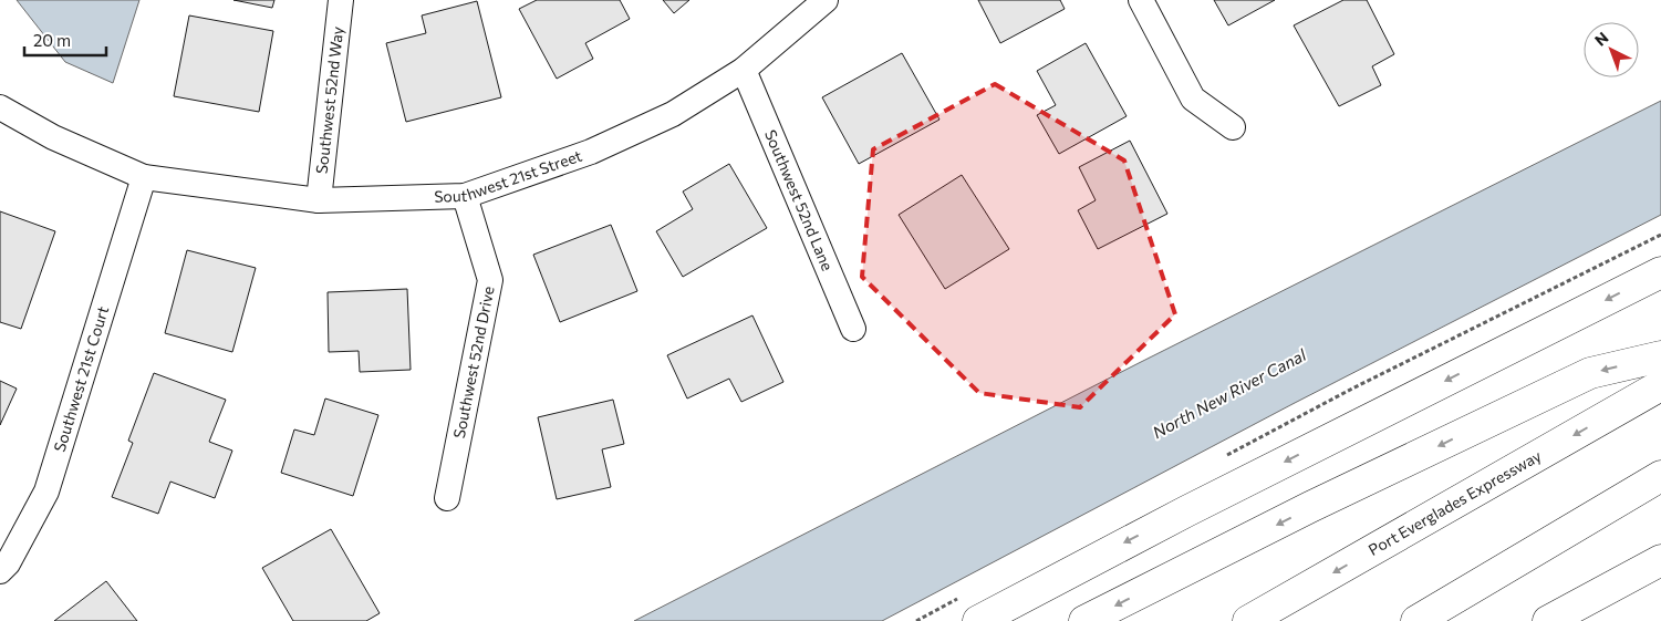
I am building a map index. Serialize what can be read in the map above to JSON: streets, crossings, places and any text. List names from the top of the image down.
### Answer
{
  "streets": {
    "main road": ["Port Everglades Expressway"],
    "street": [
      "Southwest 52nd Way",
      "Southwest 21st Street",
      "Southwest 52nd Lane",
      "Southwest 52nd Drive",
      "Southwest 21st Court"
    ]
  },
  "crossings": [
    ["Southwest 52nd Way", "Southwest 21st Street"],
    ["Southwest 21st Street", "Southwest 52nd Lane"],
    ["Southwest 21st Street", "Southwest 52nd Drive"],
    ["Southwest 21st Street", "Southwest 21st Court"]
  ],
  "water": ["North New River Canal"],
  "scale_bar": "20 m",
  "north": "top left"
}
